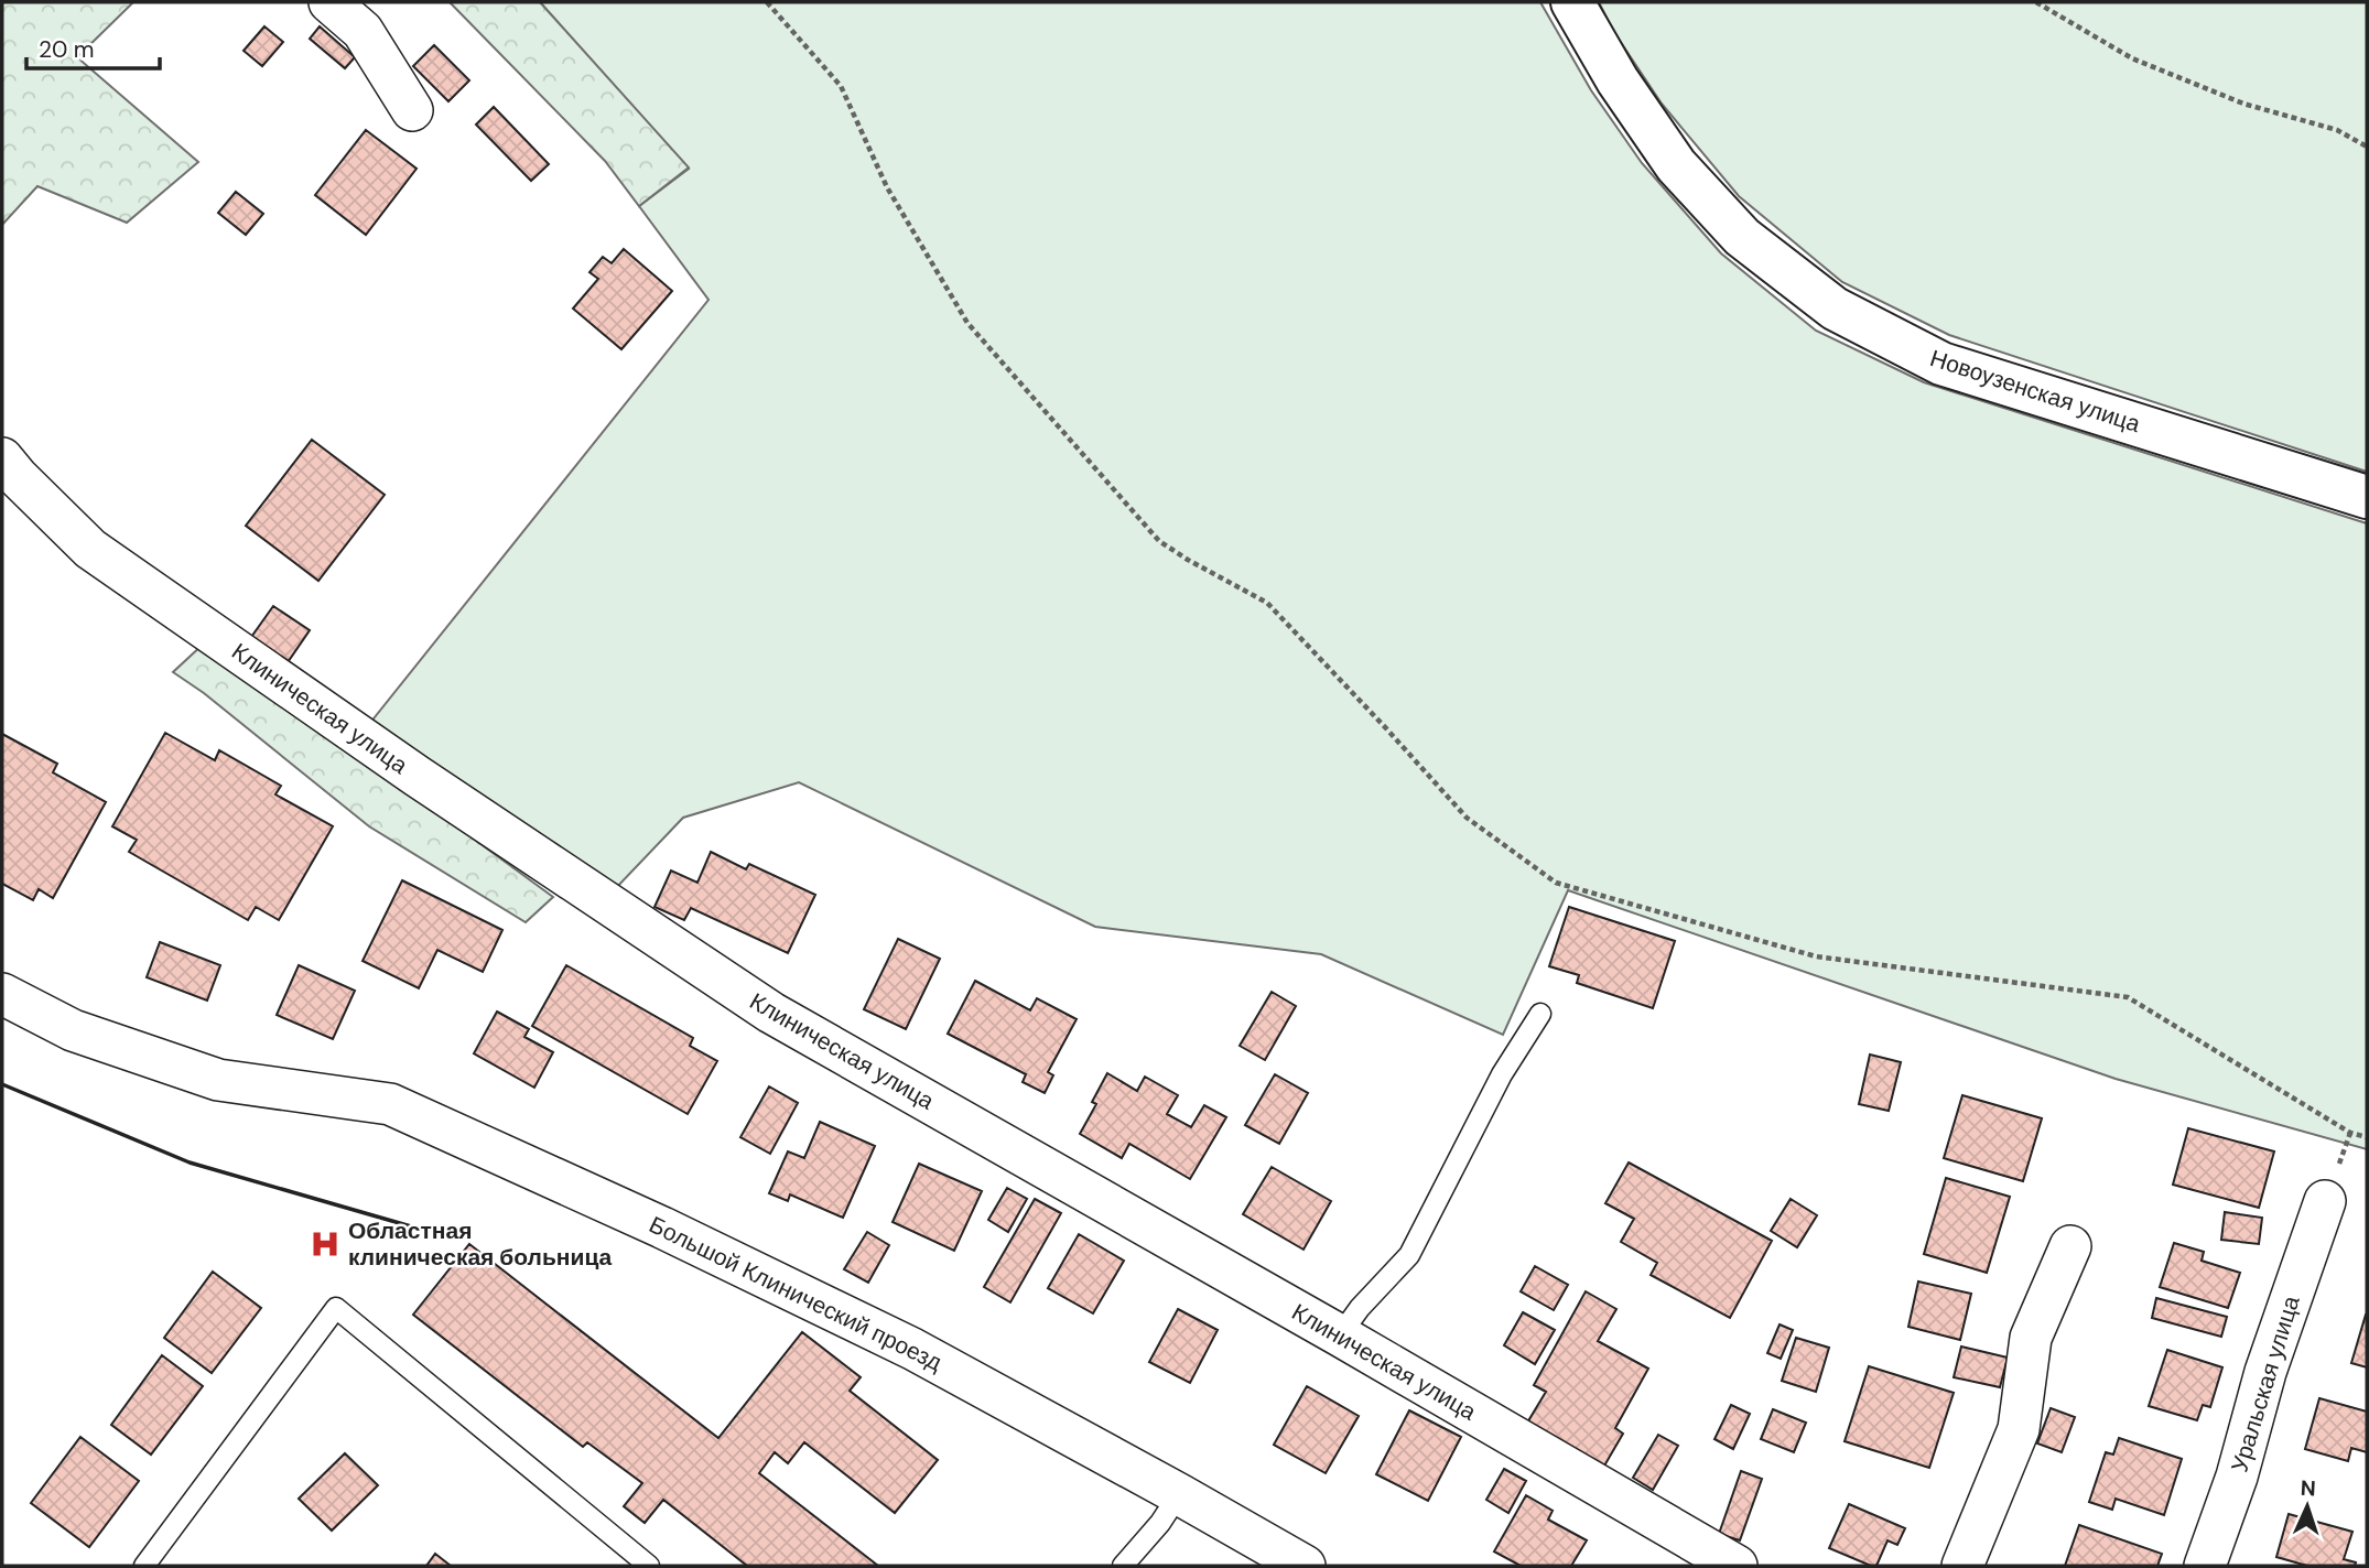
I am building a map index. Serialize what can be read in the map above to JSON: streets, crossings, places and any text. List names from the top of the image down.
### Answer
{
  "streets": {
    "main road": ["Новоузенская улица"],
    "street": ["Клиническая улица", "Большой Клинический проезд", "Уральская улица"]
  },
  "places": {
    "hospital": ["Областная клиническая больница"]
  },
  "scale_bar": "20 m",
  "north": "top"
}
